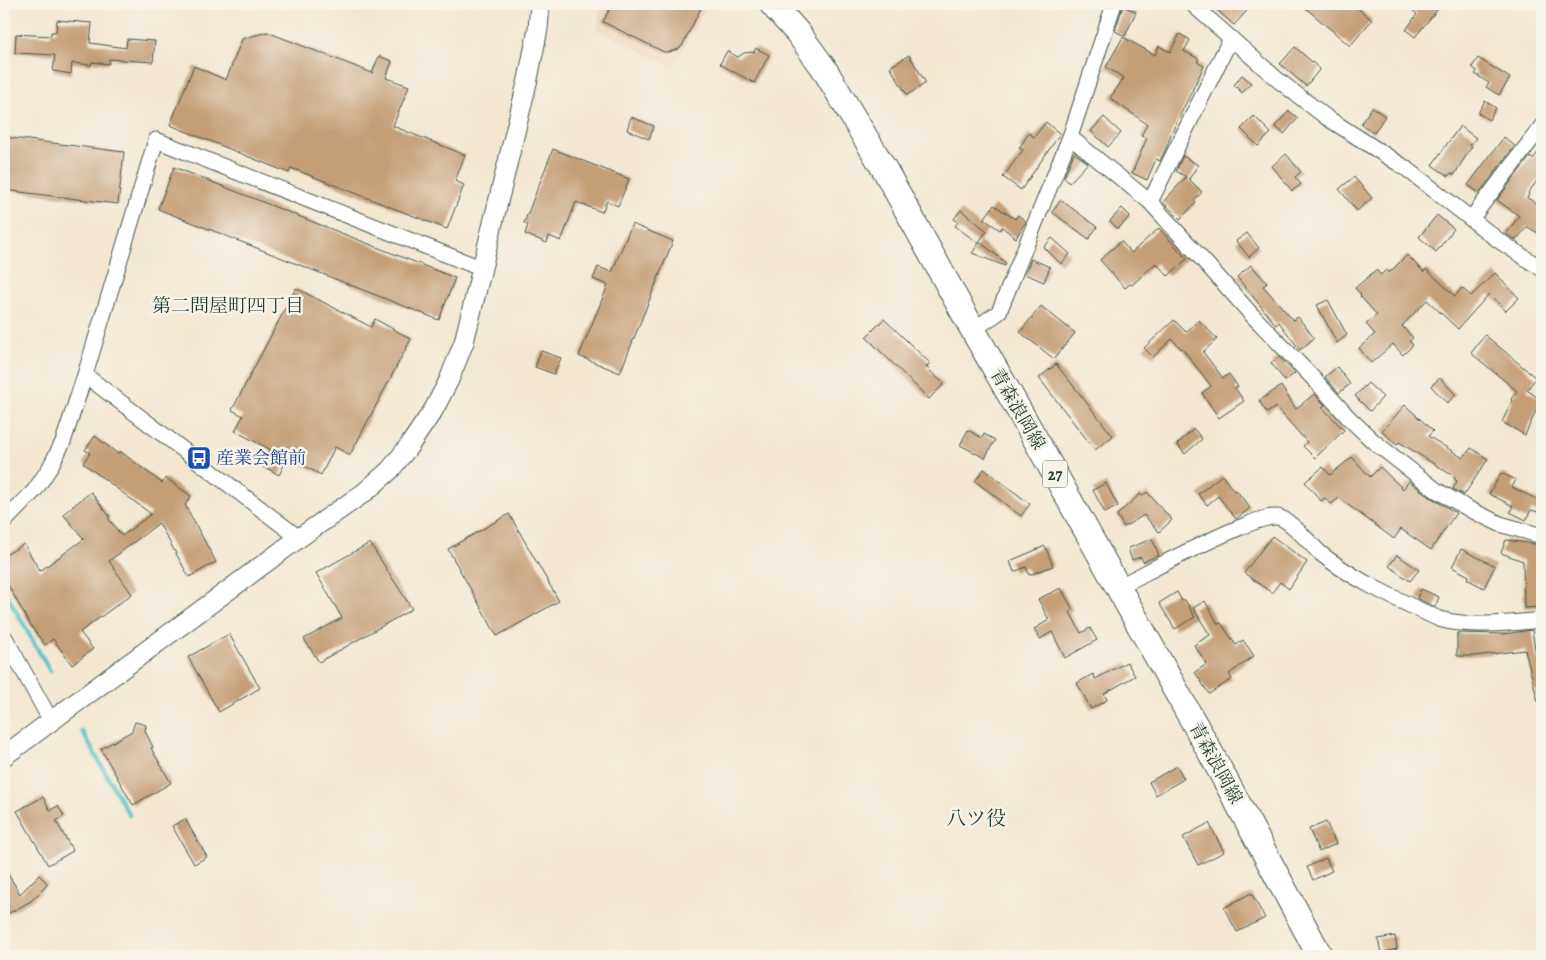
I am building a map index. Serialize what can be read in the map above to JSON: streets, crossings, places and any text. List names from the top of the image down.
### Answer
{
  "streets": {
    "main road": ["青森浪岡線", "27"]
  },
  "districts": ["第二問屋町四丁目", "八ツ役"],
  "places": {
    "bus stop": ["産業会館前"]
  }
}
